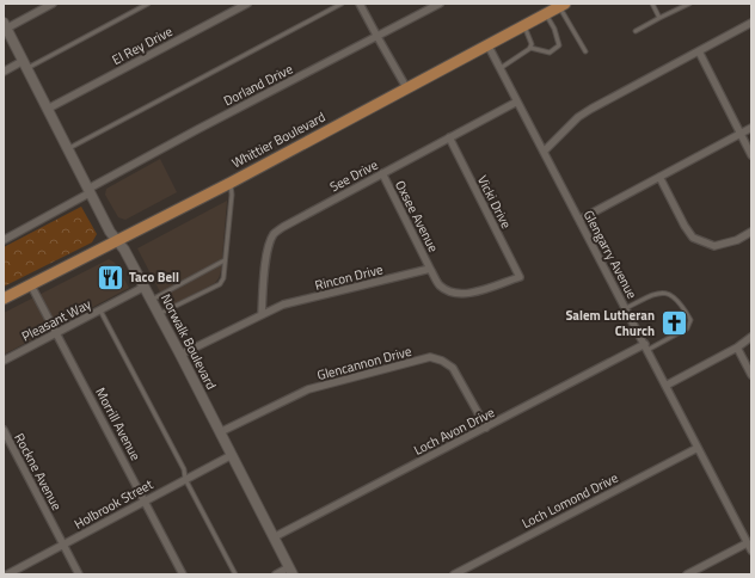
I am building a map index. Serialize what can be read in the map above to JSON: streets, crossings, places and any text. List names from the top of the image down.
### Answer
{
  "streets": {
    "main road": ["Whittier Boulevard", "Norwalk Boulevard"],
    "street": [
      "El Rey Drive",
      "Dorland Drive",
      "See Drive",
      "Vicki Drive",
      "Oxsee Avenue",
      "Glengarry Avenue",
      "Rincon Drive",
      "Pleasant Way",
      "Glencannon Drive",
      "Morrill Avenue",
      "Loch Avon Drive",
      "Rockne Avenue",
      "Loch Lomond Drive",
      "Holbrook Street"
    ]
  },
  "crossings": [
    ["El Rey Drive", "Norwalk Boulevard"],
    ["Dorland Drive", "Norwalk Boulevard"],
    ["Whittier Boulevard", "Glengarry Avenue"],
    ["Whittier Boulevard", "Norwalk Boulevard"],
    ["Whittier Boulevard", "Morrill Avenue"],
    ["See Drive", "Vicki Drive"],
    ["See Drive", "Oxsee Avenue"],
    ["See Drive", "Glengarry Avenue"],
    ["See Drive", "Rincon Drive"],
    ["Vicki Drive", "Oxsee Avenue"],
    ["Vicki Drive", "Rincon Drive"],
    ["Oxsee Avenue", "Rincon Drive"],
    ["Glengarry Avenue", "Loch Avon Drive"],
    ["Glengarry Avenue", "Loch Lomond Drive"],
    ["Rincon Drive", "Norwalk Boulevard"],
    ["Pleasant Way", "Norwalk Boulevard"],
    ["Pleasant Way", "Morrill Avenue"],
    ["Norwalk Boulevard", "Glencannon Drive"],
    ["Norwalk Boulevard", "Loch Avon Drive"],
    ["Norwalk Boulevard", "Holbrook Street"],
    ["Glencannon Drive", "Loch Avon Drive"],
    ["Morrill Avenue", "Holbrook Street"],
    ["Rockne Avenue", "Holbrook Street"]
  ],
  "places": {
    "restaurant": ["Taco Bell"],
    "church": ["Salem Lutheran Church"]
  }
}
